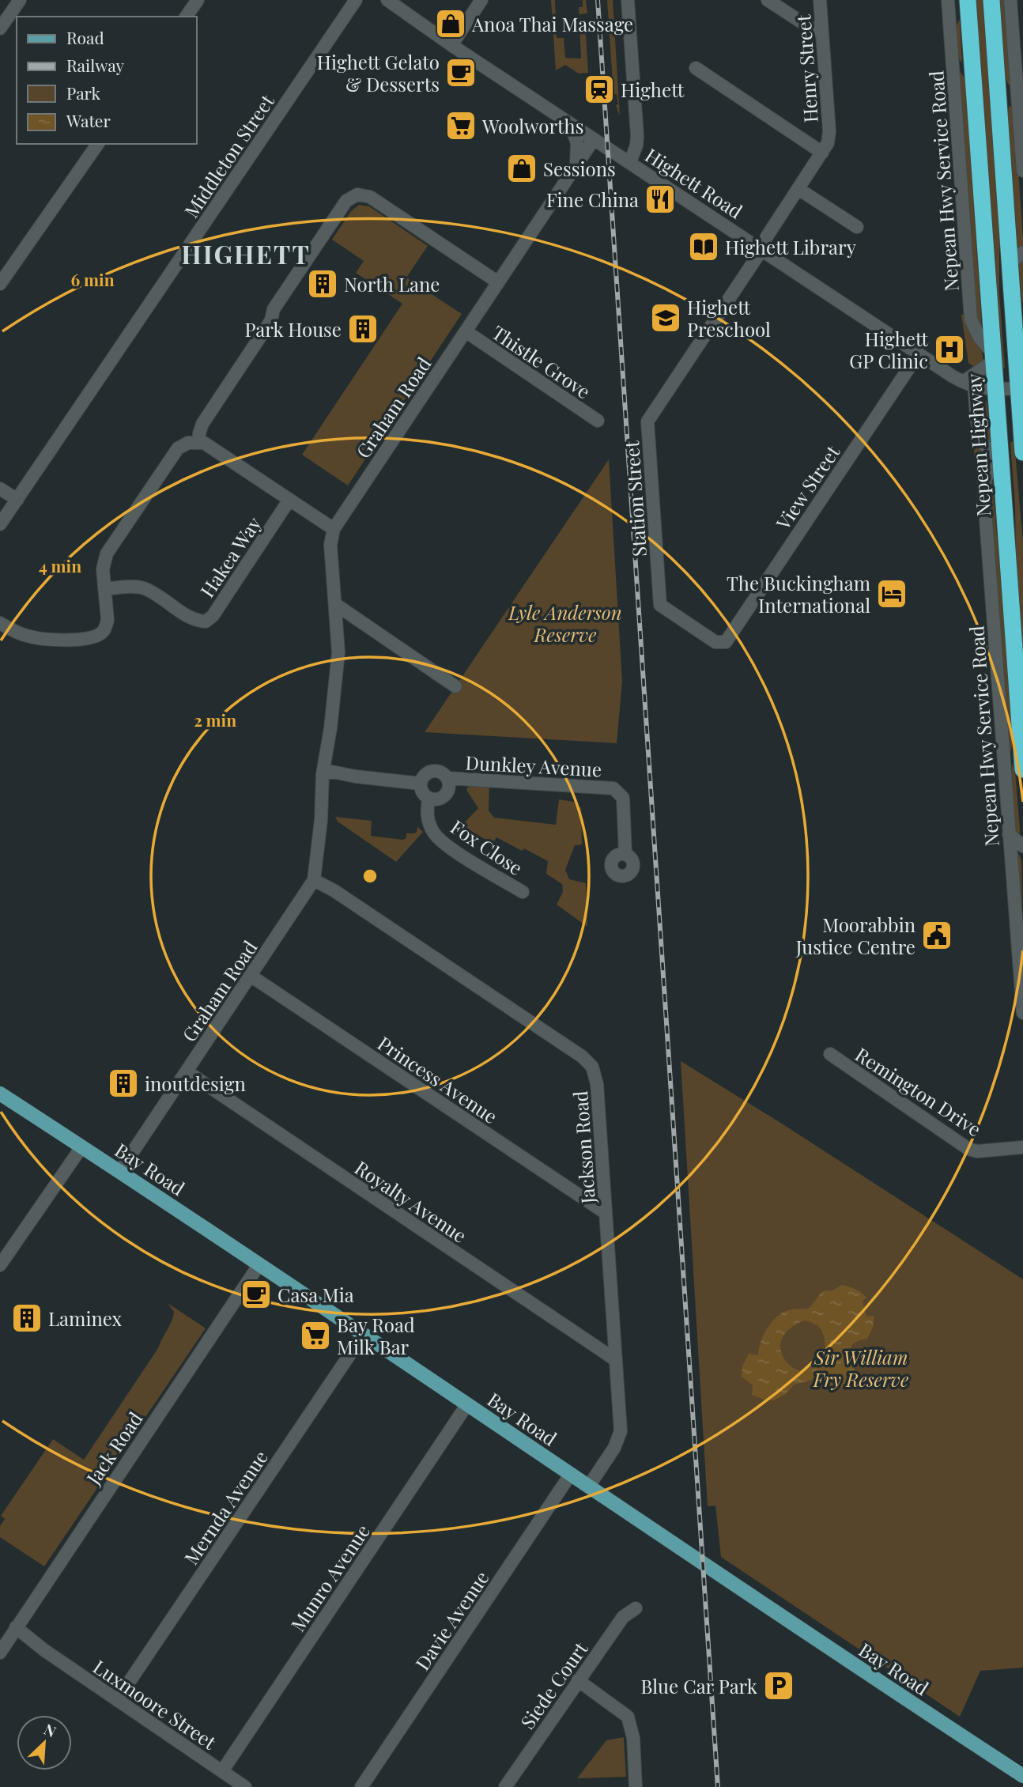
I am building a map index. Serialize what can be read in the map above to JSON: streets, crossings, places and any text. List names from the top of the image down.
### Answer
{
  "streets": {
    "highway": ["Nepean Highway"],
    "main road": ["Bay Road"],
    "street": [
      "Henry Street",
      "Middleton Street",
      "Nepean Hwy Service Road",
      "Highett Road",
      "Thistle Grove",
      "Graham Road",
      "View Street",
      "Station Street",
      "Hakea Way",
      "Dunkley Avenue",
      "Fox Close",
      "Princess Avenue",
      "Remington Drive",
      "Jackson Road",
      "Royalty Avenue",
      "Jack Road",
      "Mernda Avenue",
      "Munro Avenue",
      "Davie Avenue",
      "Siede Court",
      "Luxmoore Street"
    ]
  },
  "crossings": [
    ["Henry Street", "Highett Road"],
    ["Henry Street", "Station Street"],
    ["Nepean Hwy Service Road", "Nepean Highway"],
    ["Highett Road", "Graham Road"],
    ["Highett Road", "Nepean Highway"],
    ["Highett Road", "View Street"],
    ["Highett Road", "Station Street"],
    ["Thistle Grove", "Graham Road"],
    ["Graham Road", "Princess Avenue"],
    ["Graham Road", "Jackson Road"],
    ["Graham Road", "Bay Road"],
    ["Graham Road", "Royalty Avenue"],
    ["View Street", "Station Street"],
    ["Dunkley Avenue", "Fox Close"],
    ["Princess Avenue", "Jackson Road"],
    ["Jackson Road", "Bay Road"],
    ["Jackson Road", "Royalty Avenue"],
    ["Bay Road", "Jack Road"],
    ["Bay Road", "Mernda Avenue"],
    ["Bay Road", "Munro Avenue"],
    ["Bay Road", "Davie Avenue"],
    ["Jack Road", "Luxmoore Street"],
    ["Mernda Avenue", "Luxmoore Street"],
    ["Munro Avenue", "Luxmoore Street"]
  ],
  "districts": ["HIGHETT"],
  "parks": ["Lyle Anderson Reserve", "Sir William Fry Reserve"],
  "places": {
    "shop": ["Anoa Thai Massage", "Sessions"],
    "cafe": ["Highett Gelato & Desserts", "Casa Mia"],
    "station": ["Highett"],
    "supermarket": ["Woolworths", "Bay Road Milk Bar"],
    "restaurant": ["Fine China"],
    "library": ["Highett Library"],
    "building": [
      "North Lane",
      "Park House",
      "inoutdesign",
      "Laminex"
    ],
    "school or university": ["Highett Preschool"],
    "hospital": ["Highett GP Clinic"],
    "hotel": ["The Buckingham International"],
    "public building": ["Moorabbin Justice Centre"],
    "parking": ["Blue Car Park"]
  },
  "legend": [
    "Road",
    "Railway",
    "Park",
    "Water"
  ],
  "north": "top right",
  "rings": ["6 min", "4 min", "2 min"]
}
